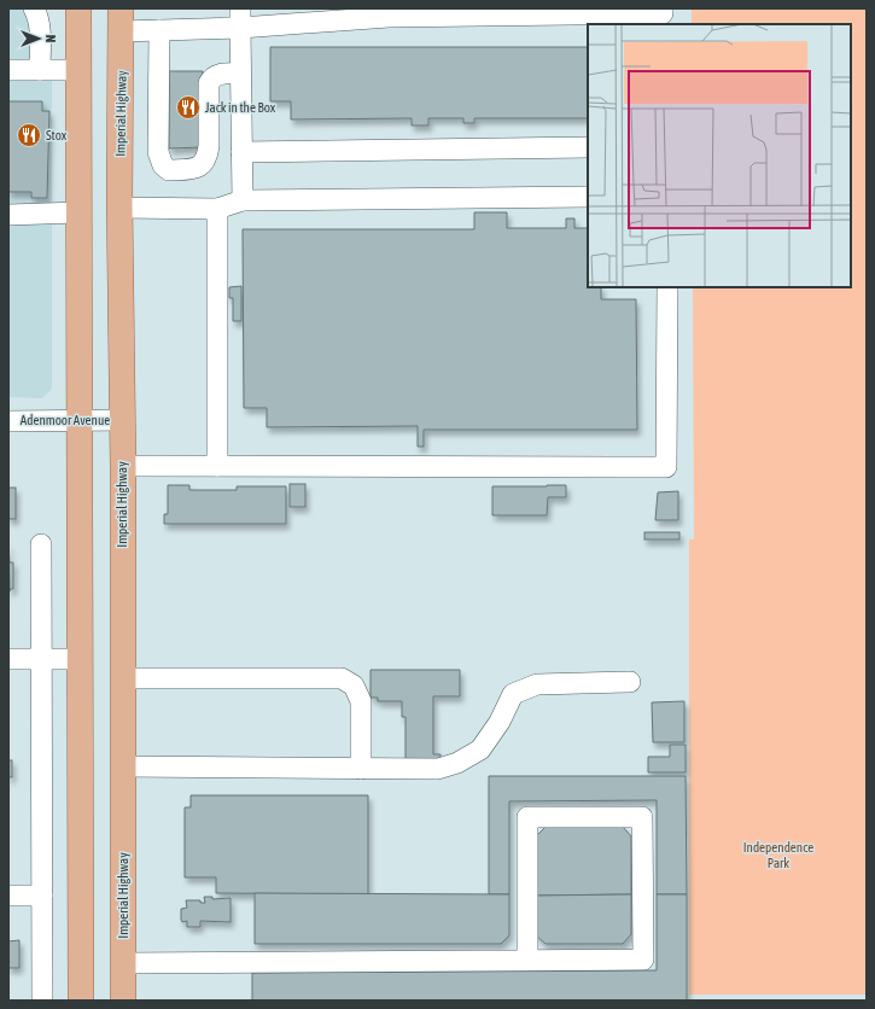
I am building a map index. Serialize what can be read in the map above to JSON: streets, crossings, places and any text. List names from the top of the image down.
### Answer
{
  "streets": {
    "main road": ["Imperial Highway"],
    "street": ["Adenmoor Avenue"]
  },
  "crossings": [
    ["Imperial Highway", "Adenmoor Avenue"]
  ],
  "parks": ["Independence Park"],
  "places": {
    "restaurant": ["Jack in the Box", "Stox"]
  },
  "north": "right"
}
